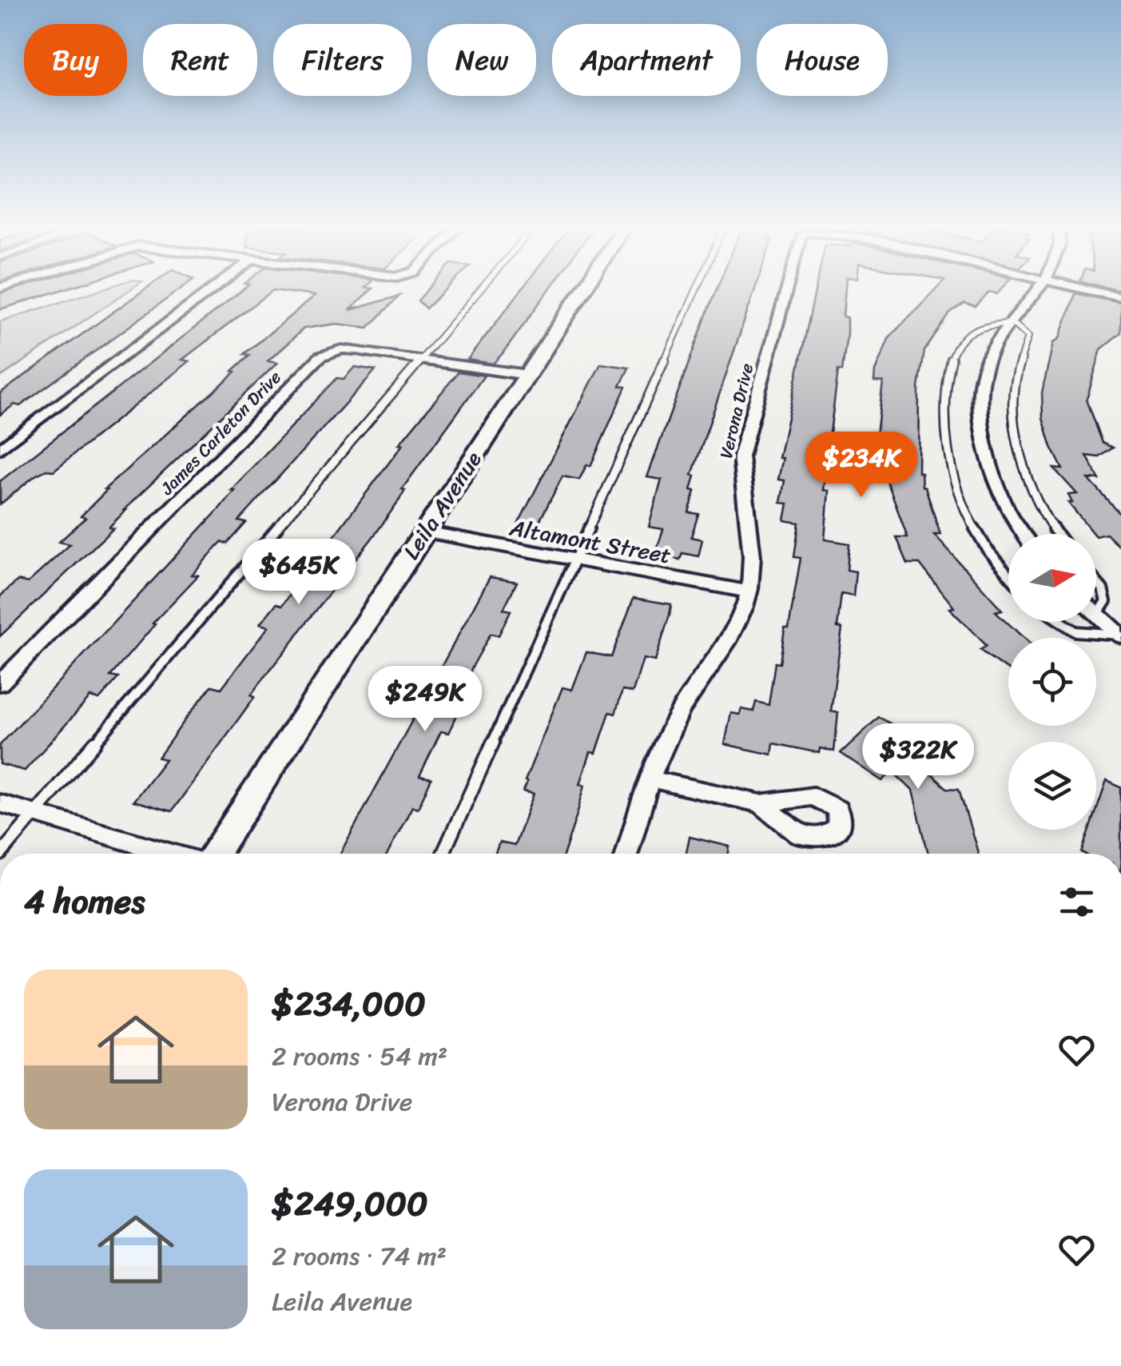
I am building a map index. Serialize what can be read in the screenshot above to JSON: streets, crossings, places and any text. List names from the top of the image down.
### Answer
{
  "streets": {
    "street": [
      "Verona Drive",
      "James Carleton Drive",
      "Leila Avenue",
      "Altamont Street"
    ]
  },
  "crossings": [
    ["Verona Drive", "Altamont Street"],
    ["James Carleton Drive", "Leila Avenue"],
    ["Leila Avenue", "Altamont Street"]
  ],
  "north": "right",
  "page": {
    "chip": [
      "Buy",
      "Rent",
      "Filters",
      "New",
      "Apartment",
      "House"
    ],
    "price": [
      "$234K",
      "$645K",
      "$249K",
      "$322K"
    ],
    "heading": "4 homes",
    "list": [
      {
        "name": "$234,000",
        "note": "2 rooms · 54 m² · Verona Drive"
      },
      {
        "name": "$249,000",
        "note": "2 rooms · 74 m² · Leila Avenue"
      }
    ]
  }
}
